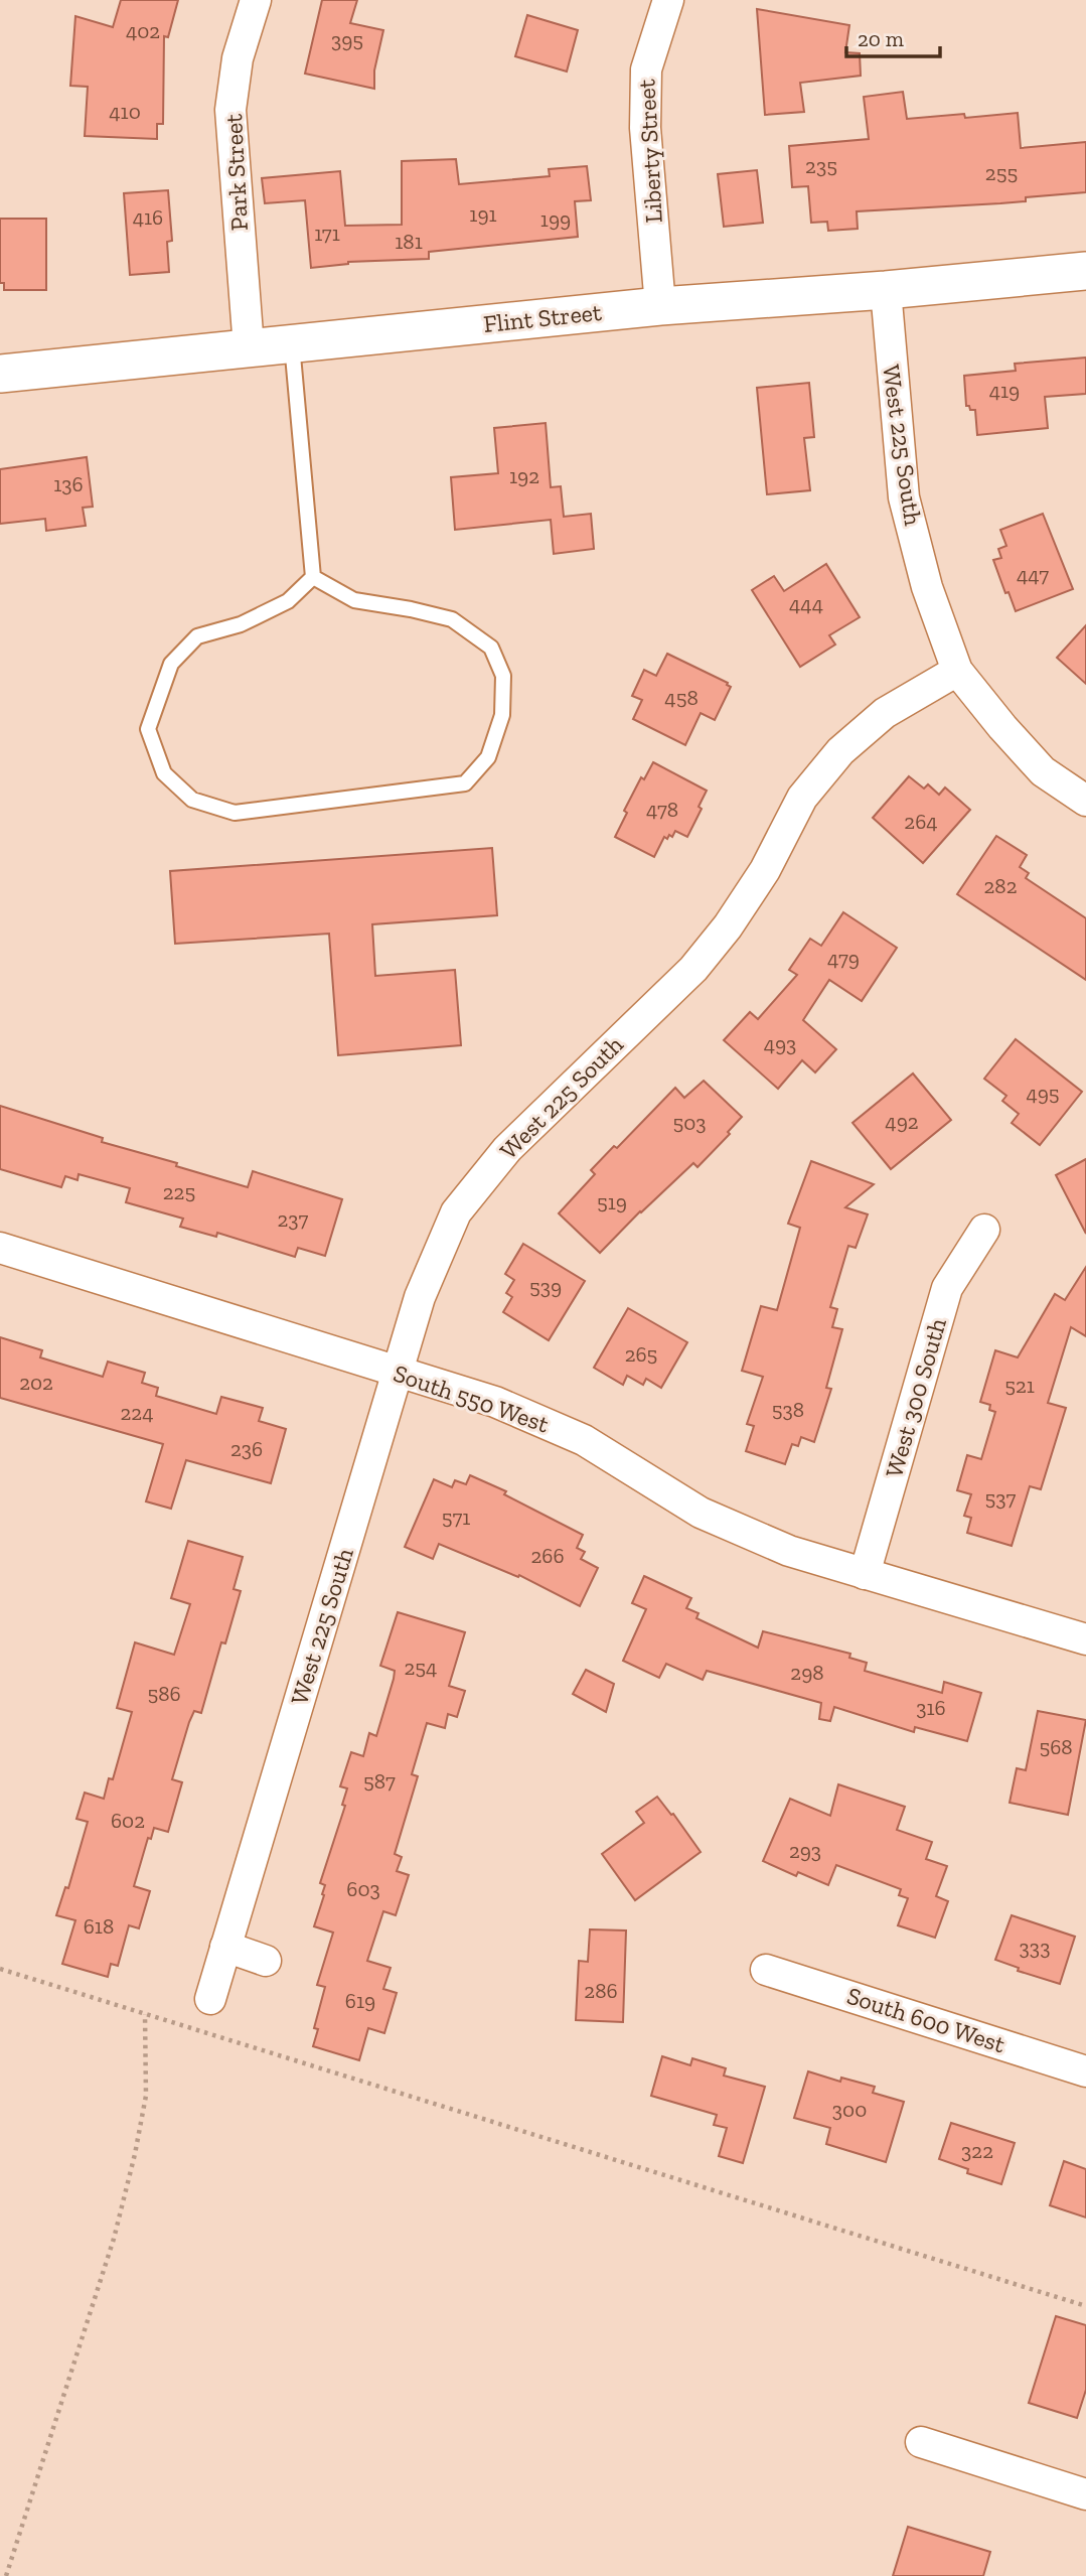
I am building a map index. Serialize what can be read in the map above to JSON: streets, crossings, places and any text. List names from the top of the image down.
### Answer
{
  "streets": {
    "street": [
      "Liberty Street",
      "Park Street",
      "Flint Street",
      "West 225 South",
      "West 300 South",
      "South 550 West",
      "South 600 West"
    ]
  },
  "crossings": [
    ["Liberty Street", "Flint Street"],
    ["Park Street", "Flint Street"],
    ["Flint Street", "West 225 South"],
    ["West 225 South", "South 550 West"],
    ["West 300 South", "South 550 West"]
  ],
  "house_numbers": [
    "402",
    "395",
    "410",
    "235",
    "255",
    "191",
    "416",
    "199",
    "171",
    "181",
    "419",
    "192",
    "136",
    "447",
    "444",
    "458",
    "478",
    "264",
    "282",
    "479",
    "493",
    "495",
    "492",
    "503",
    "225",
    "519",
    "237",
    "539",
    "265",
    "202",
    "521",
    "538",
    "224",
    "236",
    "537",
    "571",
    "266",
    "254",
    "298",
    "586",
    "316",
    "568",
    "587",
    "602",
    "293",
    "603",
    "618",
    "333",
    "286",
    "619",
    "300",
    "322"
  ],
  "scale_bar": "20 m"
}
